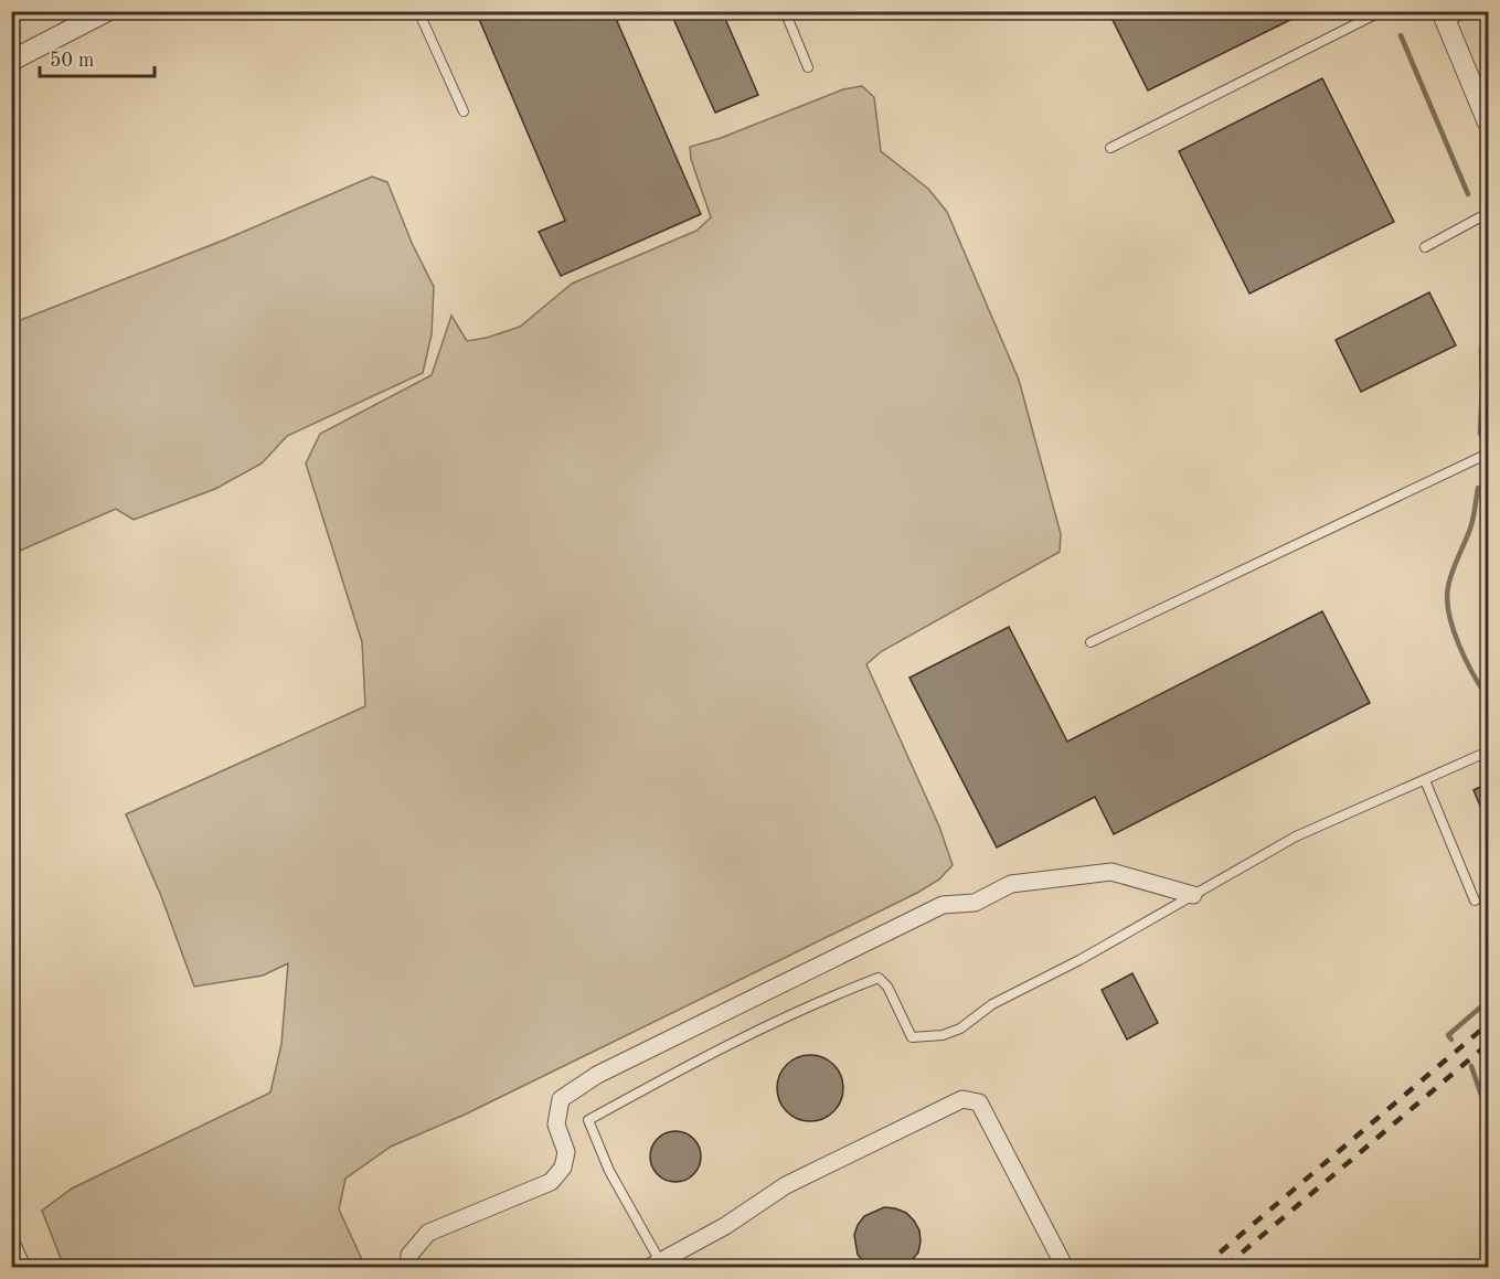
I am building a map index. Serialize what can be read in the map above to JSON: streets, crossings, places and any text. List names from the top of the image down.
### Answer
{
  "scale_bar": "50 m"
}
